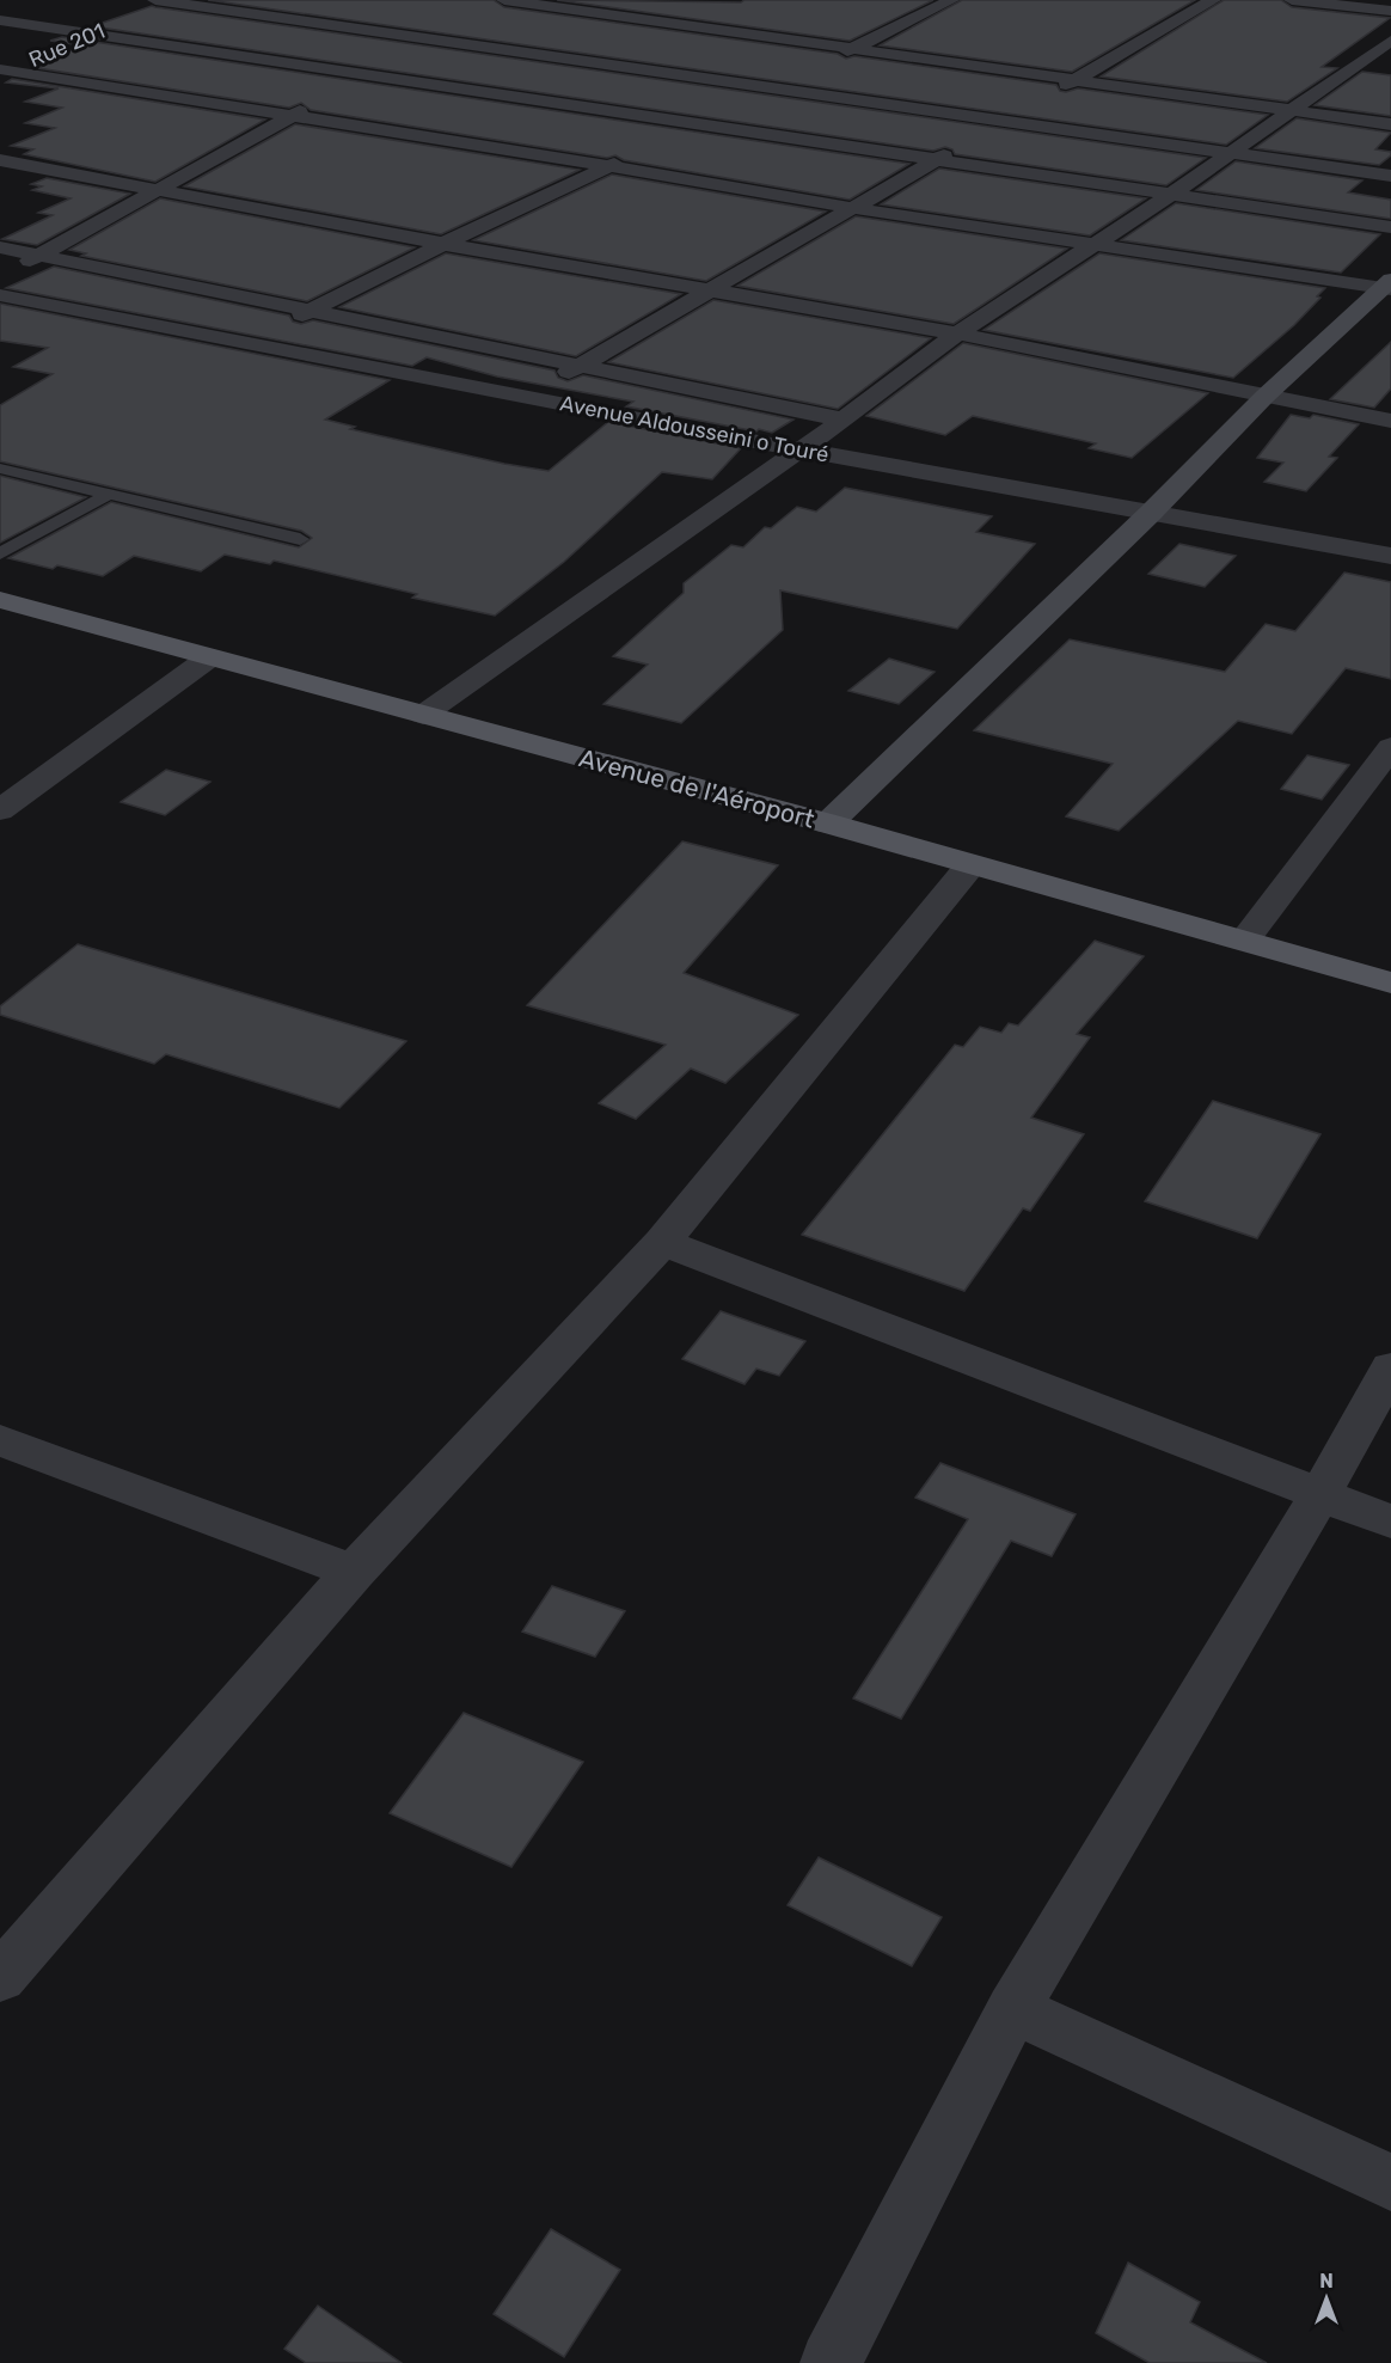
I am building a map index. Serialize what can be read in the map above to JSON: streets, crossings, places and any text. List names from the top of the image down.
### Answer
{
  "streets": {
    "main road": ["Avenue de l'Aéroport"],
    "street": ["Rue 201", "Avenue Aldousseini o Touré"]
  },
  "north": "top"
}
